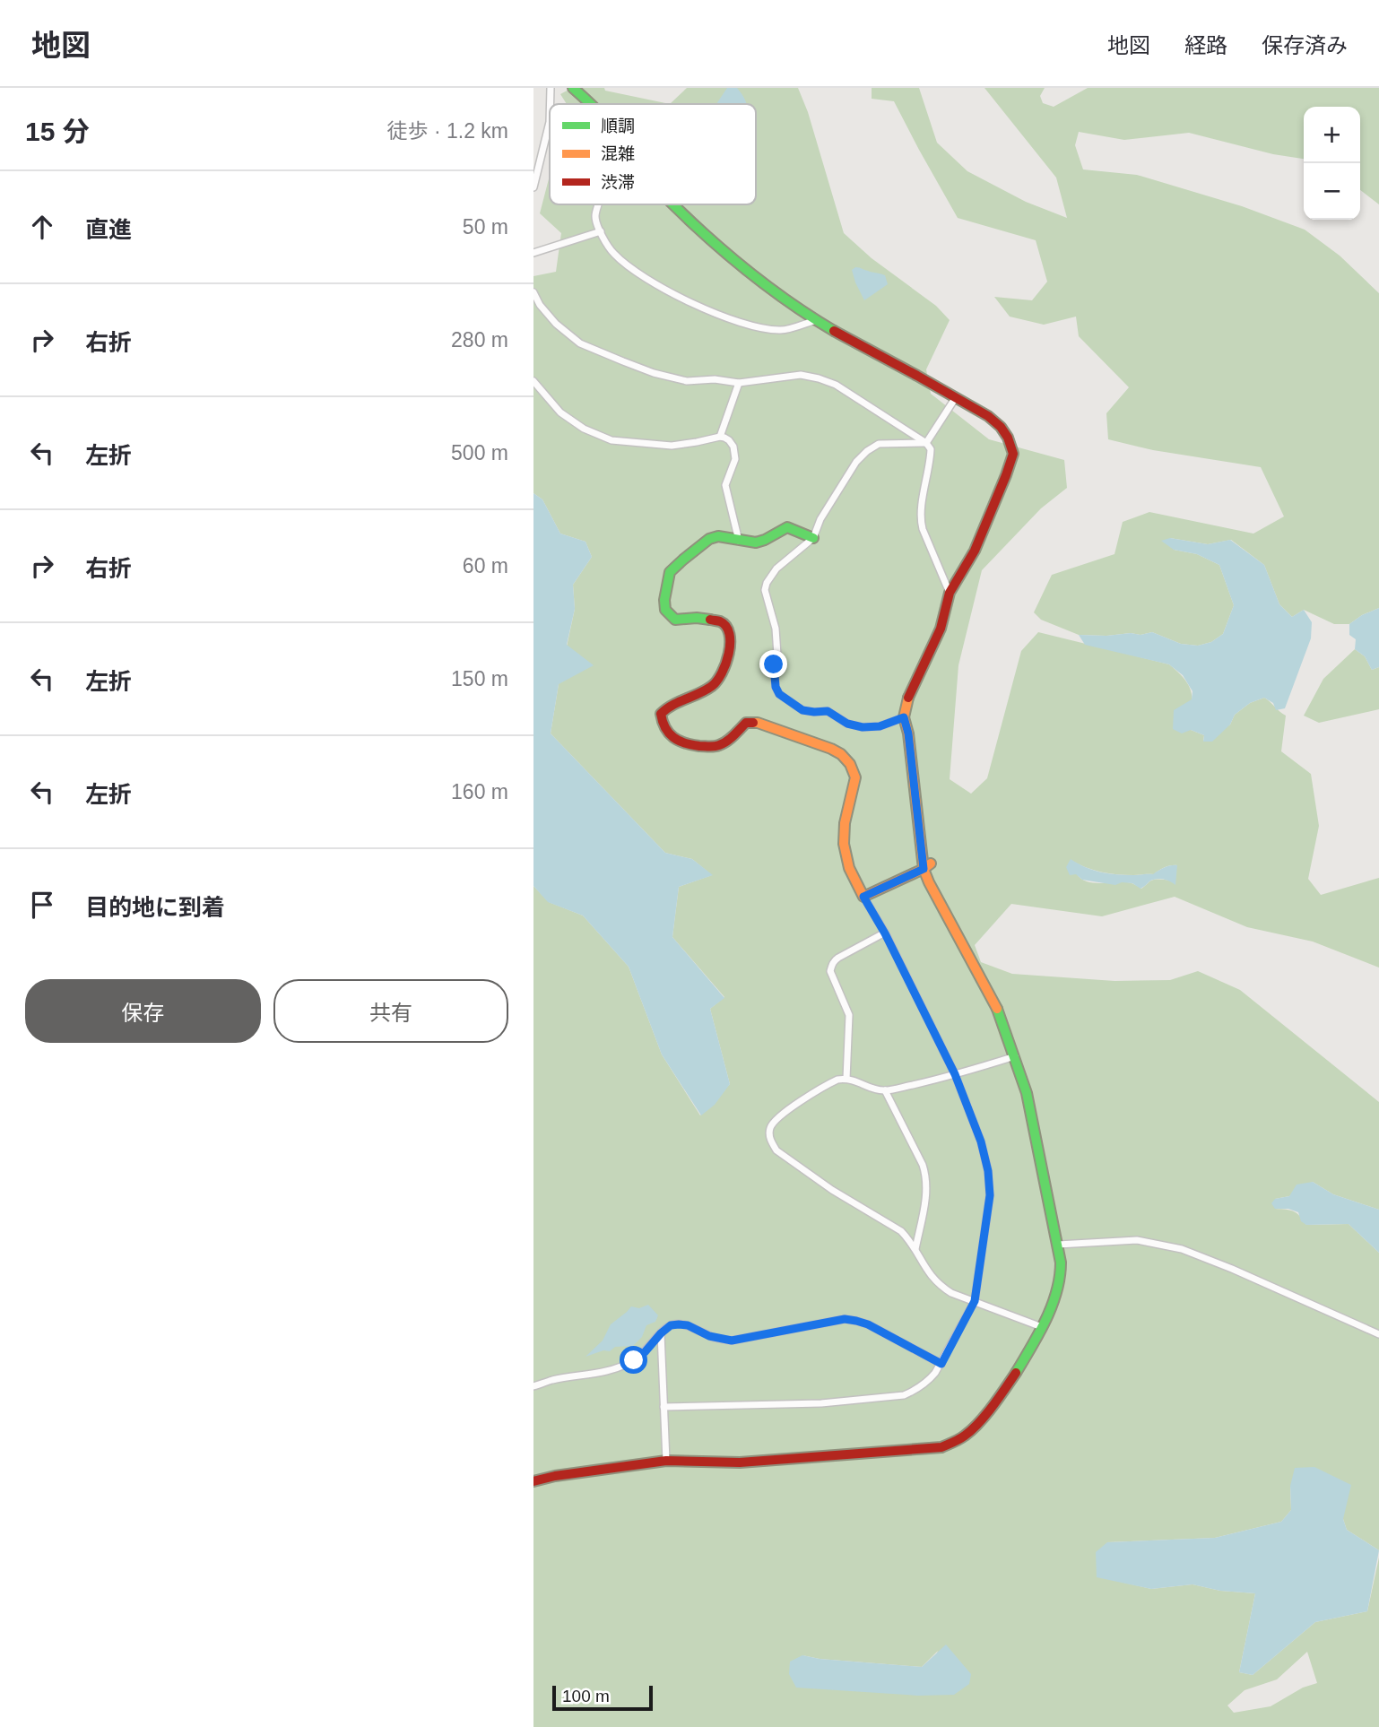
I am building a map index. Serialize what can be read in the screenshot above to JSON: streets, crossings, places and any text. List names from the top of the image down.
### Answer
{
  "legend": ["順調", "混雑", "渋滞"],
  "scale_bar": "100 m",
  "page": {
    "header": "地図",
    "nav": ["地図", "経路", "保存済み"],
    "heading": ["15 分", "徒歩 · 1.2 km"],
    "map_buttons": ["+", "−"],
    "list": [
      ["直進", "50 m"],
      ["右折", "280 m"],
      ["左折", "500 m"],
      ["右折", "60 m"],
      ["左折", "150 m"],
      ["左折", "160 m"],
      "目的地に到着"
    ],
    "buttons": ["保存", "共有"],
    "scale": "100 m"
  }
}
